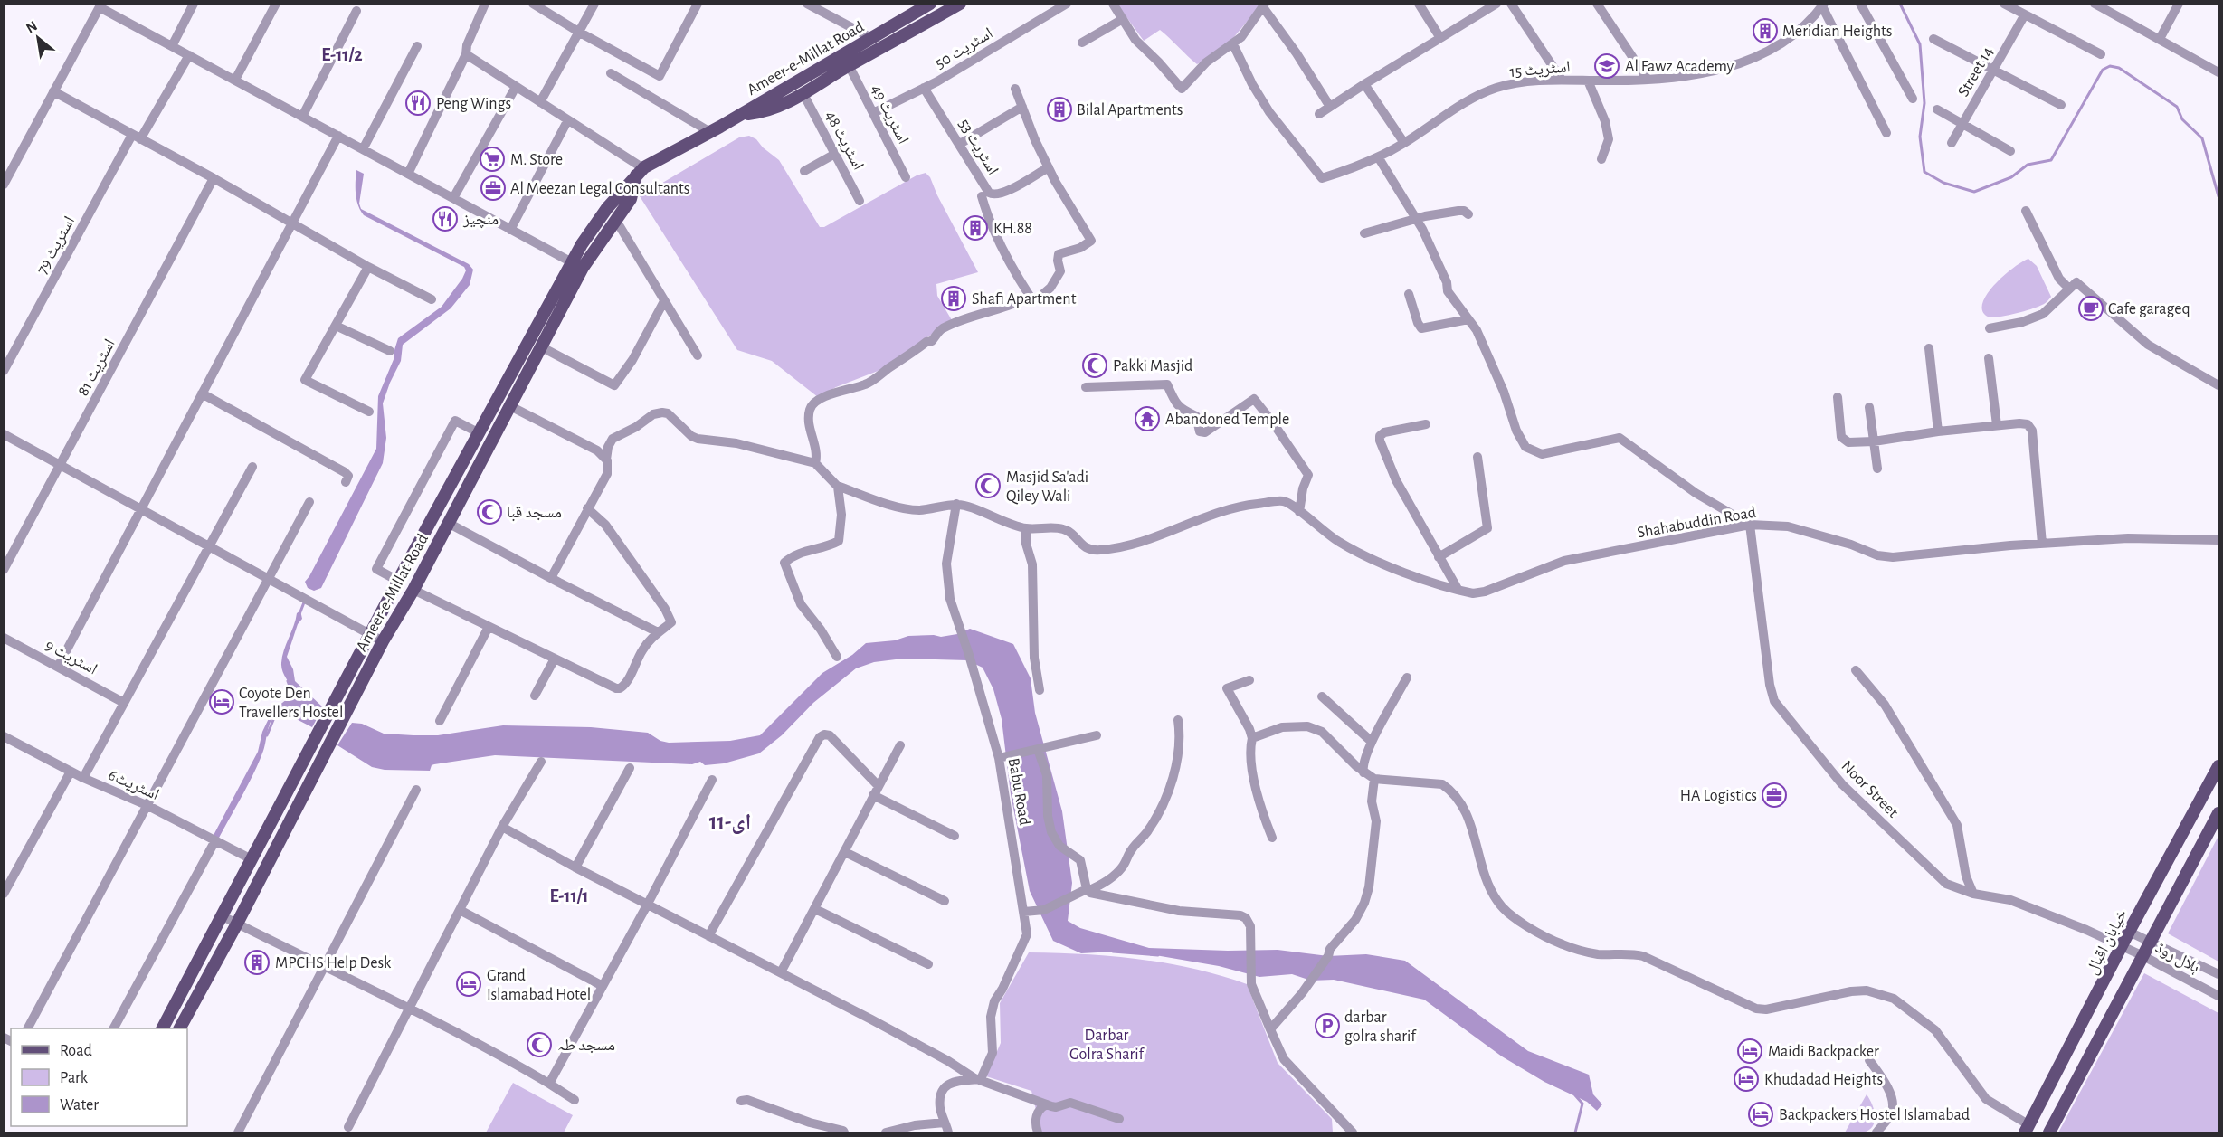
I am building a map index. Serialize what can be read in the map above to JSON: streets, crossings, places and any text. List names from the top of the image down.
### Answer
{
  "streets": {
    "main road": ["Ameer-e-Millat Road", "خیابان اقبال"],
    "street": [
      "اسٹریٹ 50",
      "اسٹریٹ 15",
      "Street 14",
      "اسٹریٹ 49",
      "اسٹریٹ 48",
      "اسٹریٹ 53",
      "اسٹریٹ 79",
      "اسٹریٹ 81",
      "Shahabuddin Road",
      "اسٹریٹ 9",
      "اسٹریٹ6",
      "Noor Street",
      "Babu Road",
      "ہلال روڈ"
    ]
  },
  "crossings": [
    ["اسٹریٹ 50", "اسٹریٹ 49"],
    ["اسٹریٹ 50", "اسٹریٹ 53"],
    ["Ameer-e-Millat Road", "اسٹریٹ 49"],
    ["Ameer-e-Millat Road", "اسٹریٹ 48"],
    ["Ameer-e-Millat Road", "اسٹریٹ6"],
    ["Shahabuddin Road", "Noor Street"],
    ["Shahabuddin Road", "Babu Road"],
    ["Noor Street", "خیابان اقبال"],
    ["Noor Street", "ہلال روڈ"],
    ["خیابان اقبال", "ہلال روڈ"]
  ],
  "districts": ["E-11/2", "ای-11", "E-11/1"],
  "parks": ["Darbar Golra Sharif"],
  "places": {
    "building": [
      "Meridian Heights",
      "Bilal Apartments",
      "KH.88",
      "Shafi Apartment",
      "MPCHS Help Desk"
    ],
    "school or university": ["Al Fawz Academy"],
    "restaurant": ["Peng Wings", "منچیز"],
    "supermarket": ["M. Store"],
    "office": ["Al Meezan Legal Consultants", "HA Logistics"],
    "cafe": ["Cafe garageq"],
    "mosque": [
      "Pakki Masjid",
      "Masjid Sa'adi Qiley Wali",
      "مسجد قبا",
      "مسجد طہ"
    ],
    "temple": ["Abandoned Temple"],
    "hotel": [
      "Coyote Den Travellers Hostel",
      "Grand Islamabad Hotel",
      "Maidi Backpacker",
      "Khudadad Heights",
      "Backpackers Hostel Islamabad"
    ],
    "parking": ["darbar golra sharif"]
  },
  "legend": ["Road", "Park", "Water"],
  "north": "top left"
}
